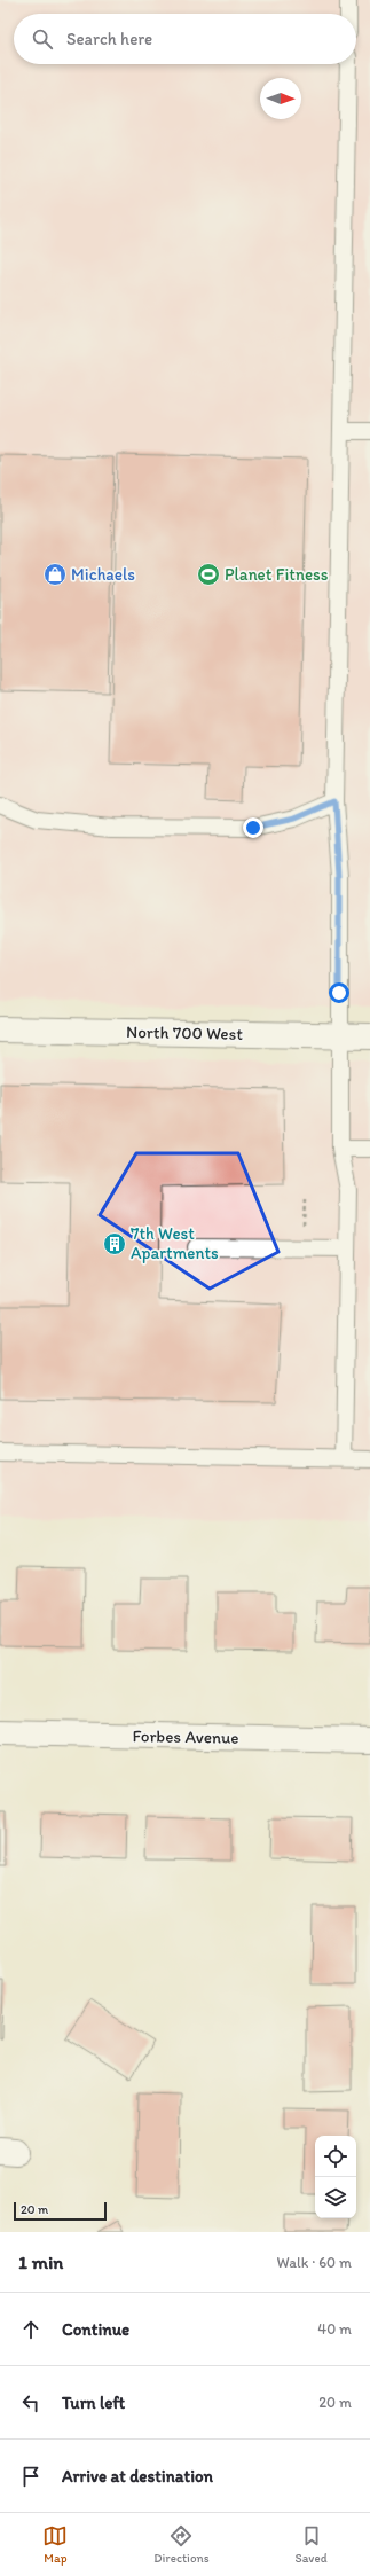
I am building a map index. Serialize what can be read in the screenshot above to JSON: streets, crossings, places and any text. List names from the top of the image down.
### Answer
{
  "streets": {
    "street": ["North 700 West", "Forbes Avenue"]
  },
  "places": {
    "shop": ["Michaels"],
    "sports": ["Planet Fitness"],
    "building": ["7th West Apartments"]
  },
  "scale_bar": "20 m",
  "north": "right",
  "page": {
    "search": "Search here",
    "scale": "20 m",
    "heading": ["1 min", "Walk · 60 m"],
    "list": [
      ["Continue", "40 m"],
      ["Turn left", "20 m"],
      "Arrive at destination"
    ],
    "nav": ["Map", "Directions", "Saved"]
  }
}
